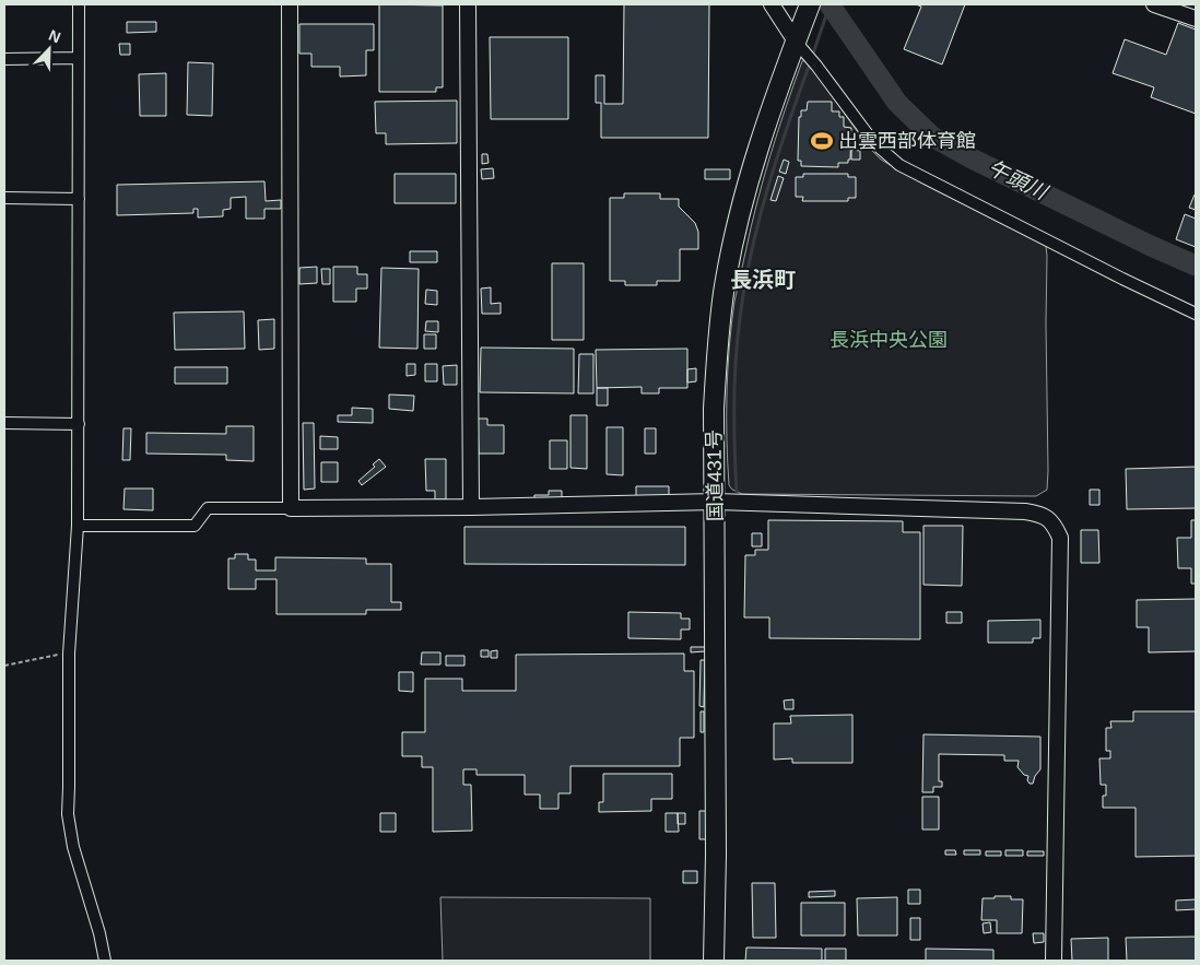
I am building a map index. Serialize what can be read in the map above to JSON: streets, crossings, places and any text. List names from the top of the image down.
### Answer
{
  "streets": {
    "highway": ["国道431号"]
  },
  "districts": ["長浜町"],
  "water": ["午頭川"],
  "parks": ["長浜中央公園"],
  "places": {
    "sports": ["出雲西部体育館"]
  },
  "north": "top right"
}
